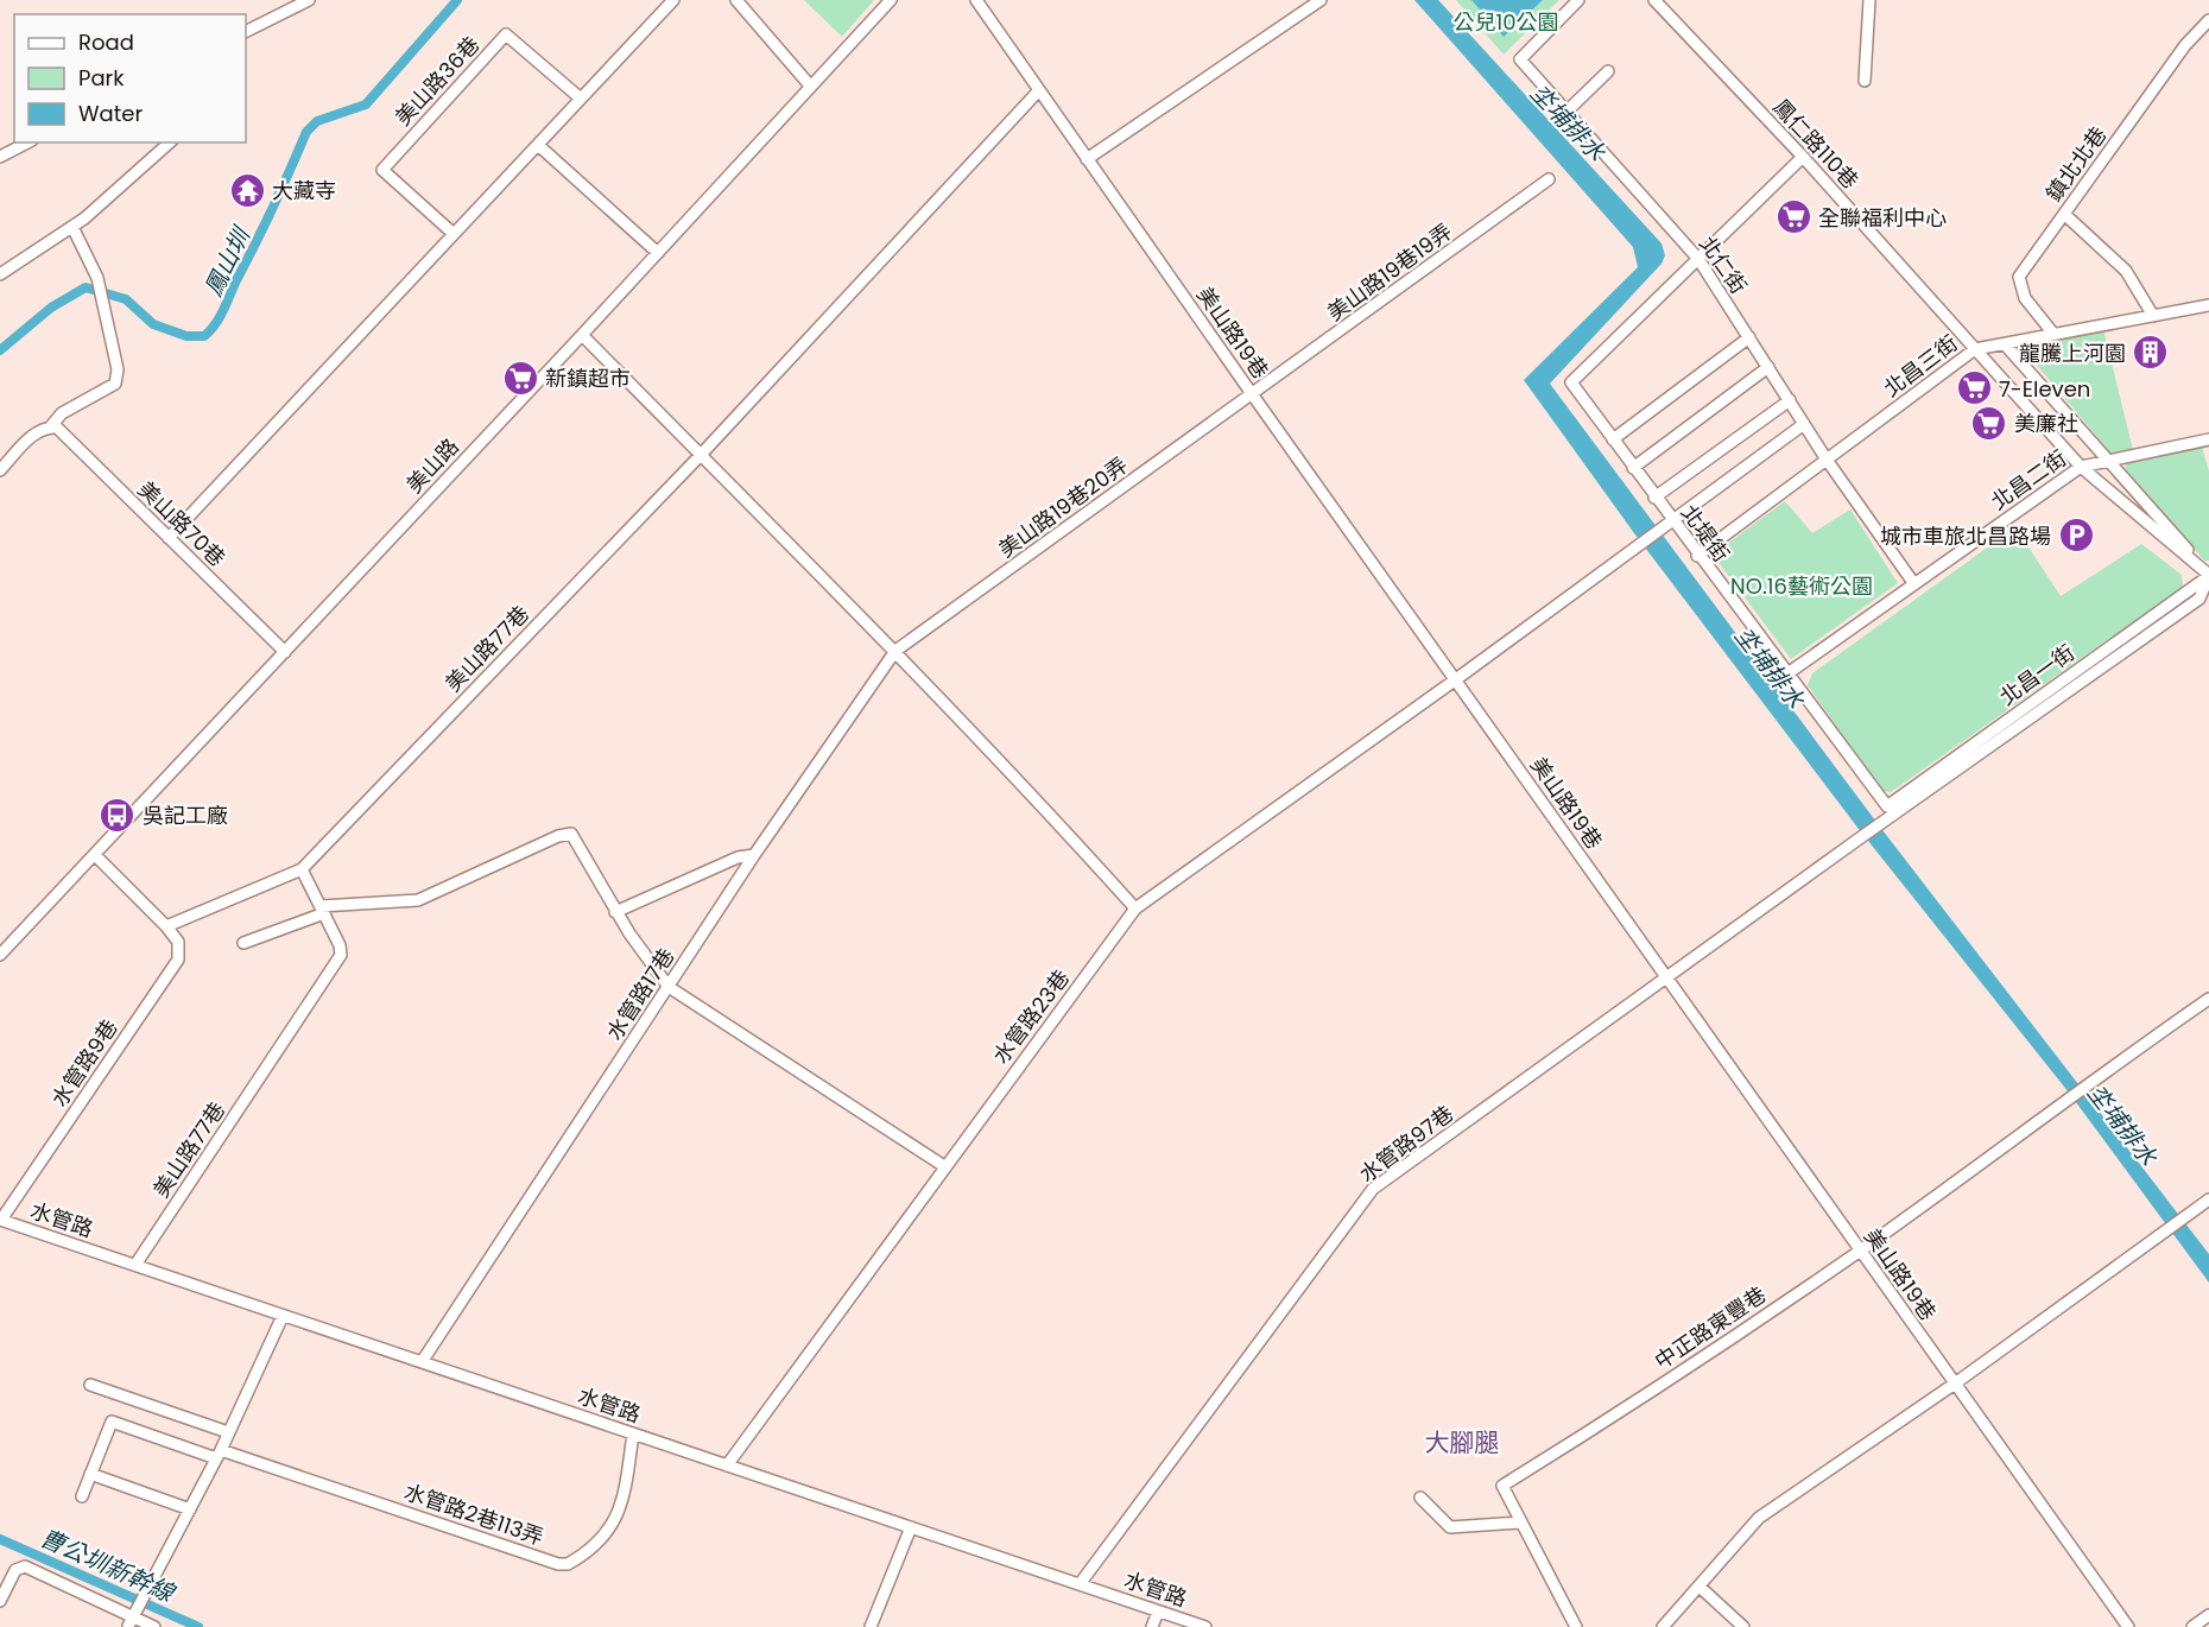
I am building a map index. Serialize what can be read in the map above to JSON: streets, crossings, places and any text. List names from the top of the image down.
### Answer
{
  "streets": {
    "street": [
      "美山路36巷",
      "鳳仁路110巷",
      "鎮北北巷",
      "北仁街",
      "美山路19巷19弄",
      "美山路19巷",
      "北昌三街",
      "美山路",
      "北昌二街",
      "美山路19巷20弄",
      "美山路70巷",
      "北堤街",
      "美山路77巷",
      "北昌一街",
      "水管路17巷",
      "水管路23巷",
      "水管路9巷",
      "水管路97巷",
      "水管路",
      "中正路東豐巷",
      "水管路2巷113弄"
    ]
  },
  "crossings": [
    ["鳳仁路110巷", "北昌三街"],
    ["鳳仁路110巷", "北昌二街"],
    ["鳳仁路110巷", "北昌一街"],
    ["鎮北北巷", "北昌三街"],
    ["北仁街", "北昌三街"],
    ["北仁街", "北昌二街"],
    ["北仁街", "北堤街"],
    ["北仁街", "水管路23巷"],
    ["美山路19巷19弄", "美山路19巷"],
    ["美山路19巷19弄", "美山路19巷20弄"],
    ["美山路19巷", "美山路19巷20弄"],
    ["美山路19巷", "美山路77巷"],
    ["美山路19巷", "水管路23巷"],
    ["美山路19巷", "水管路97巷"],
    ["美山路19巷", "中正路東豐巷"],
    ["北昌三街", "北堤街"],
    ["美山路", "美山路70巷"],
    ["北昌二街", "北堤街"],
    ["美山路19巷20弄", "水管路17巷"],
    ["北堤街", "北昌一街"],
    ["北堤街", "水管路23巷"],
    ["美山路77巷", "水管路9巷"],
    ["美山路77巷", "水管路"],
    ["北昌一街", "水管路97巷"],
    ["水管路17巷", "水管路"],
    ["水管路23巷", "水管路"],
    ["水管路9巷", "水管路"],
    ["水管路97巷", "水管路"],
    ["水管路", "水管路2巷113弄"]
  ],
  "districts": ["大腳腿"],
  "water": ["坔埔排水", "鳳山圳", "曹公圳新幹線"],
  "parks": ["公兒10公園", "NO.16藝術公園"],
  "places": {
    "temple": ["大藏寺"],
    "supermarket": [
      "全聯福利中心",
      "新鎮超市",
      "7-Eleven",
      "美廉社"
    ],
    "building": ["龍騰上河園"],
    "parking": ["城市車旅北昌路場"],
    "bus stop": ["吳記工廠"]
  },
  "legend": ["Road", "Park", "Water"]
}
